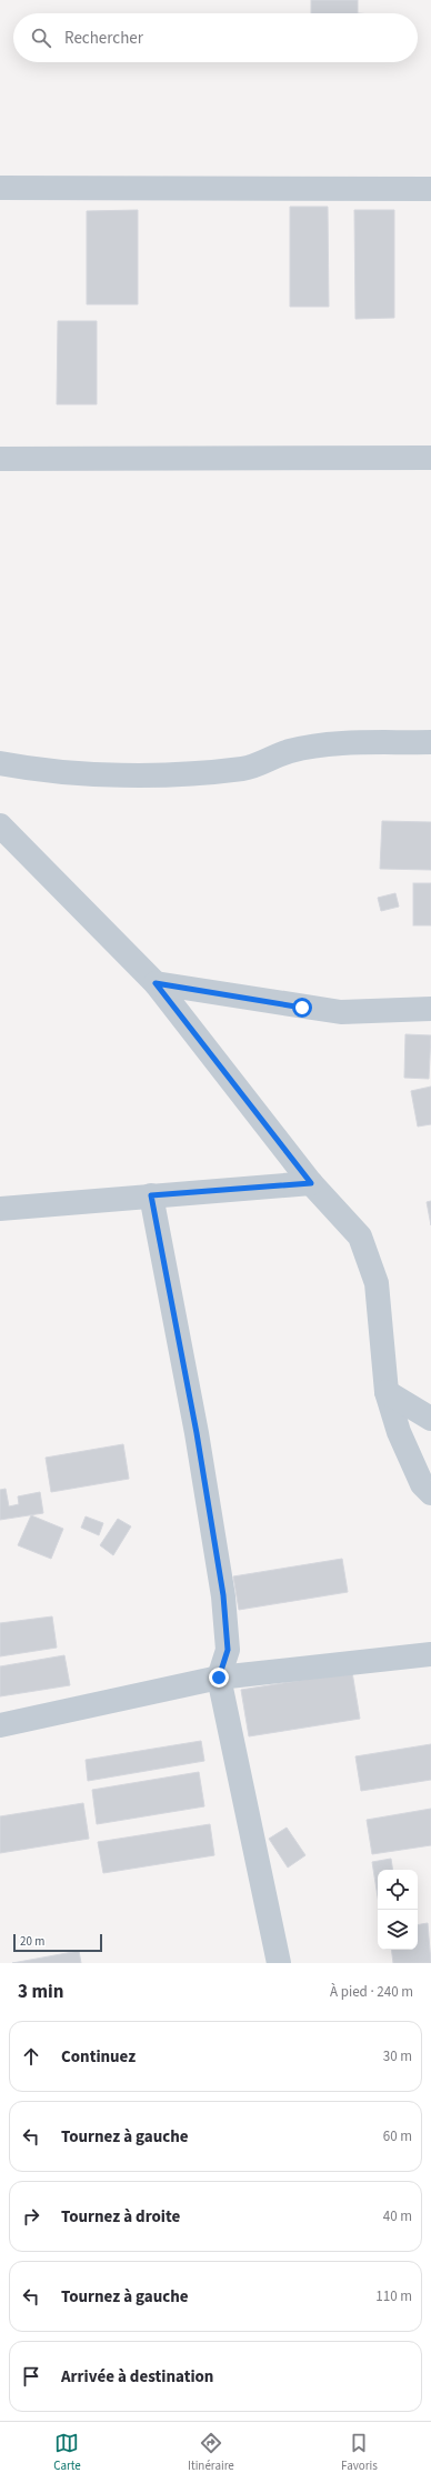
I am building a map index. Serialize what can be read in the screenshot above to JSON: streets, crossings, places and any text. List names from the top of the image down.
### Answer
{
  "scale_bar": "20 m",
  "page": {
    "search": "Rechercher",
    "scale": "20 m",
    "heading": ["3 min", "À pied · 240 m"],
    "list": [
      ["Continuez", "30 m"],
      ["Tournez à gauche", "60 m"],
      ["Tournez à droite", "40 m"],
      ["Tournez à gauche", "110 m"],
      "Arrivée à destination"
    ],
    "nav": ["Carte", "Itinéraire", "Favoris"]
  }
}
